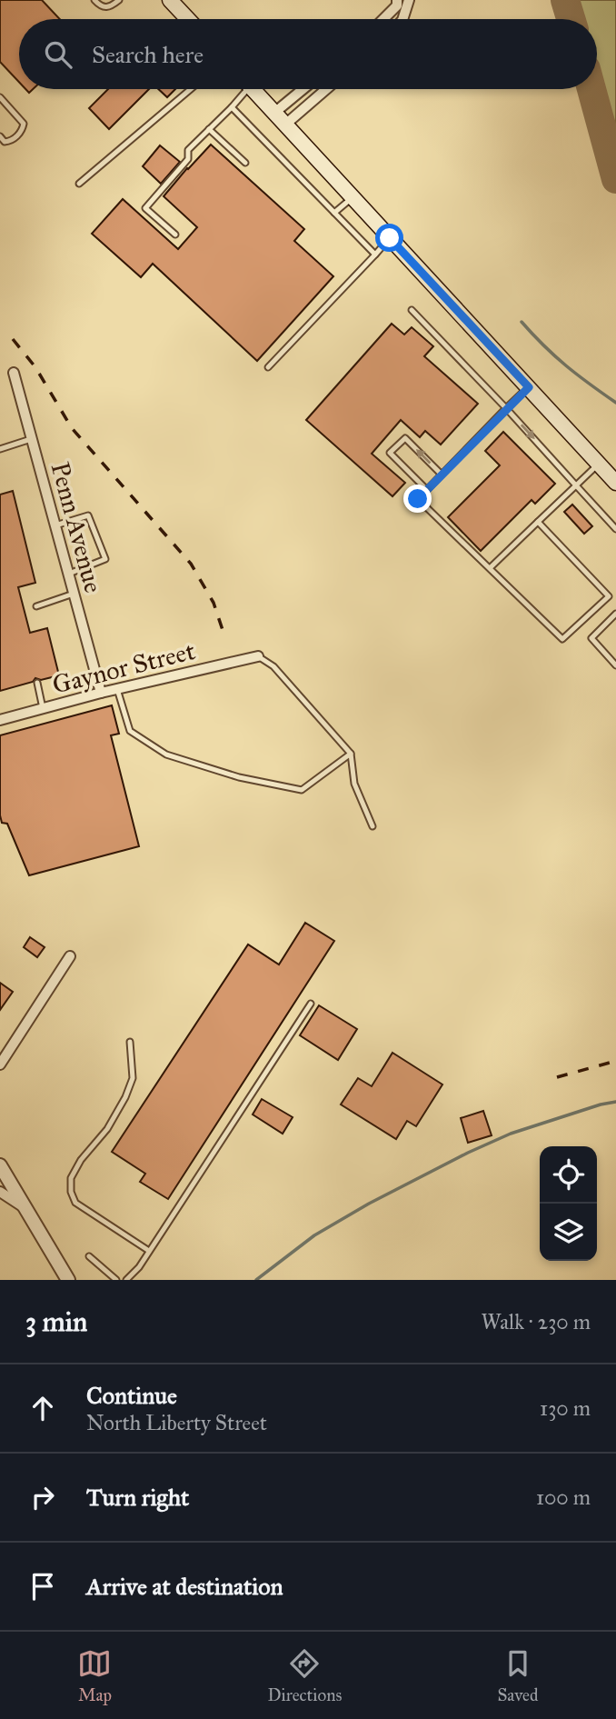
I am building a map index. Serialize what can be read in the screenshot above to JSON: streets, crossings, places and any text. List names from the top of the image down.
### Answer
{
  "streets": {
    "street": ["Penn Avenue", "Gaynor Street"]
  },
  "crossings": [
    ["Penn Avenue", "Gaynor Street"]
  ],
  "page": {
    "search": "Search here",
    "heading": ["3 min", "Walk · 230 m"],
    "list": [
      ["Continue", "North Liberty Street", "130 m"],
      ["Turn right", "100 m"],
      "Arrive at destination"
    ],
    "nav": ["Map", "Directions", "Saved"]
  }
}
